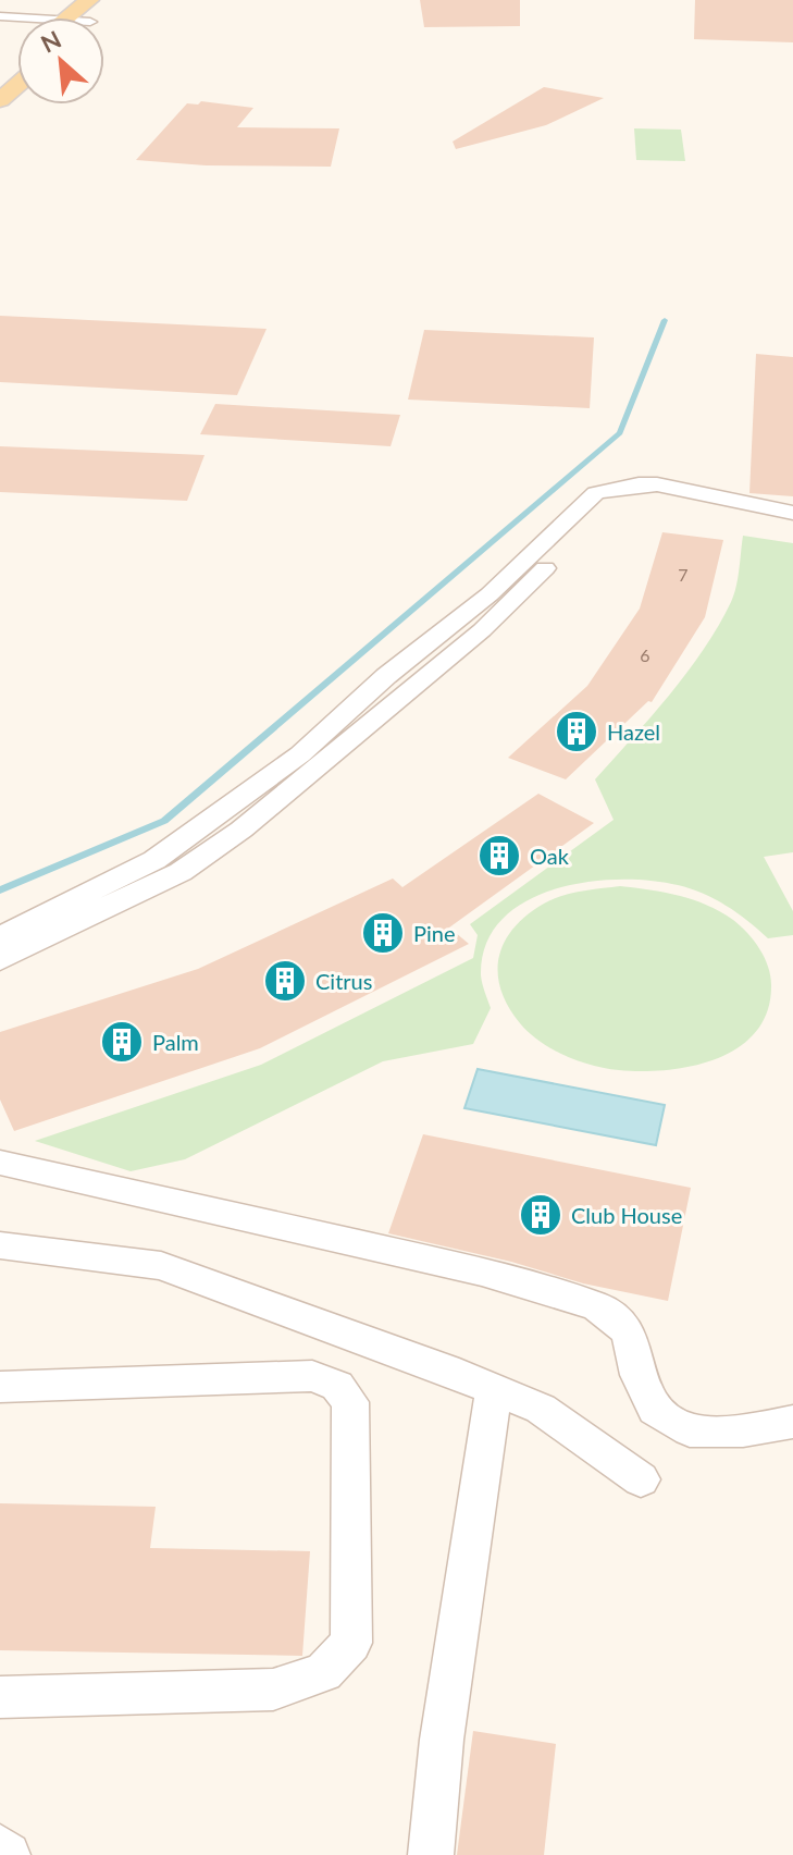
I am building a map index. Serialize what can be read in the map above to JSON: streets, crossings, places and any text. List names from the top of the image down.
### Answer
{
  "places": {
    "building": [
      "Hazel",
      "Oak",
      "Pine",
      "Citrus",
      "Palm",
      "Club House"
    ]
  },
  "house_numbers": ["7", "6"],
  "north": "top left"
}
